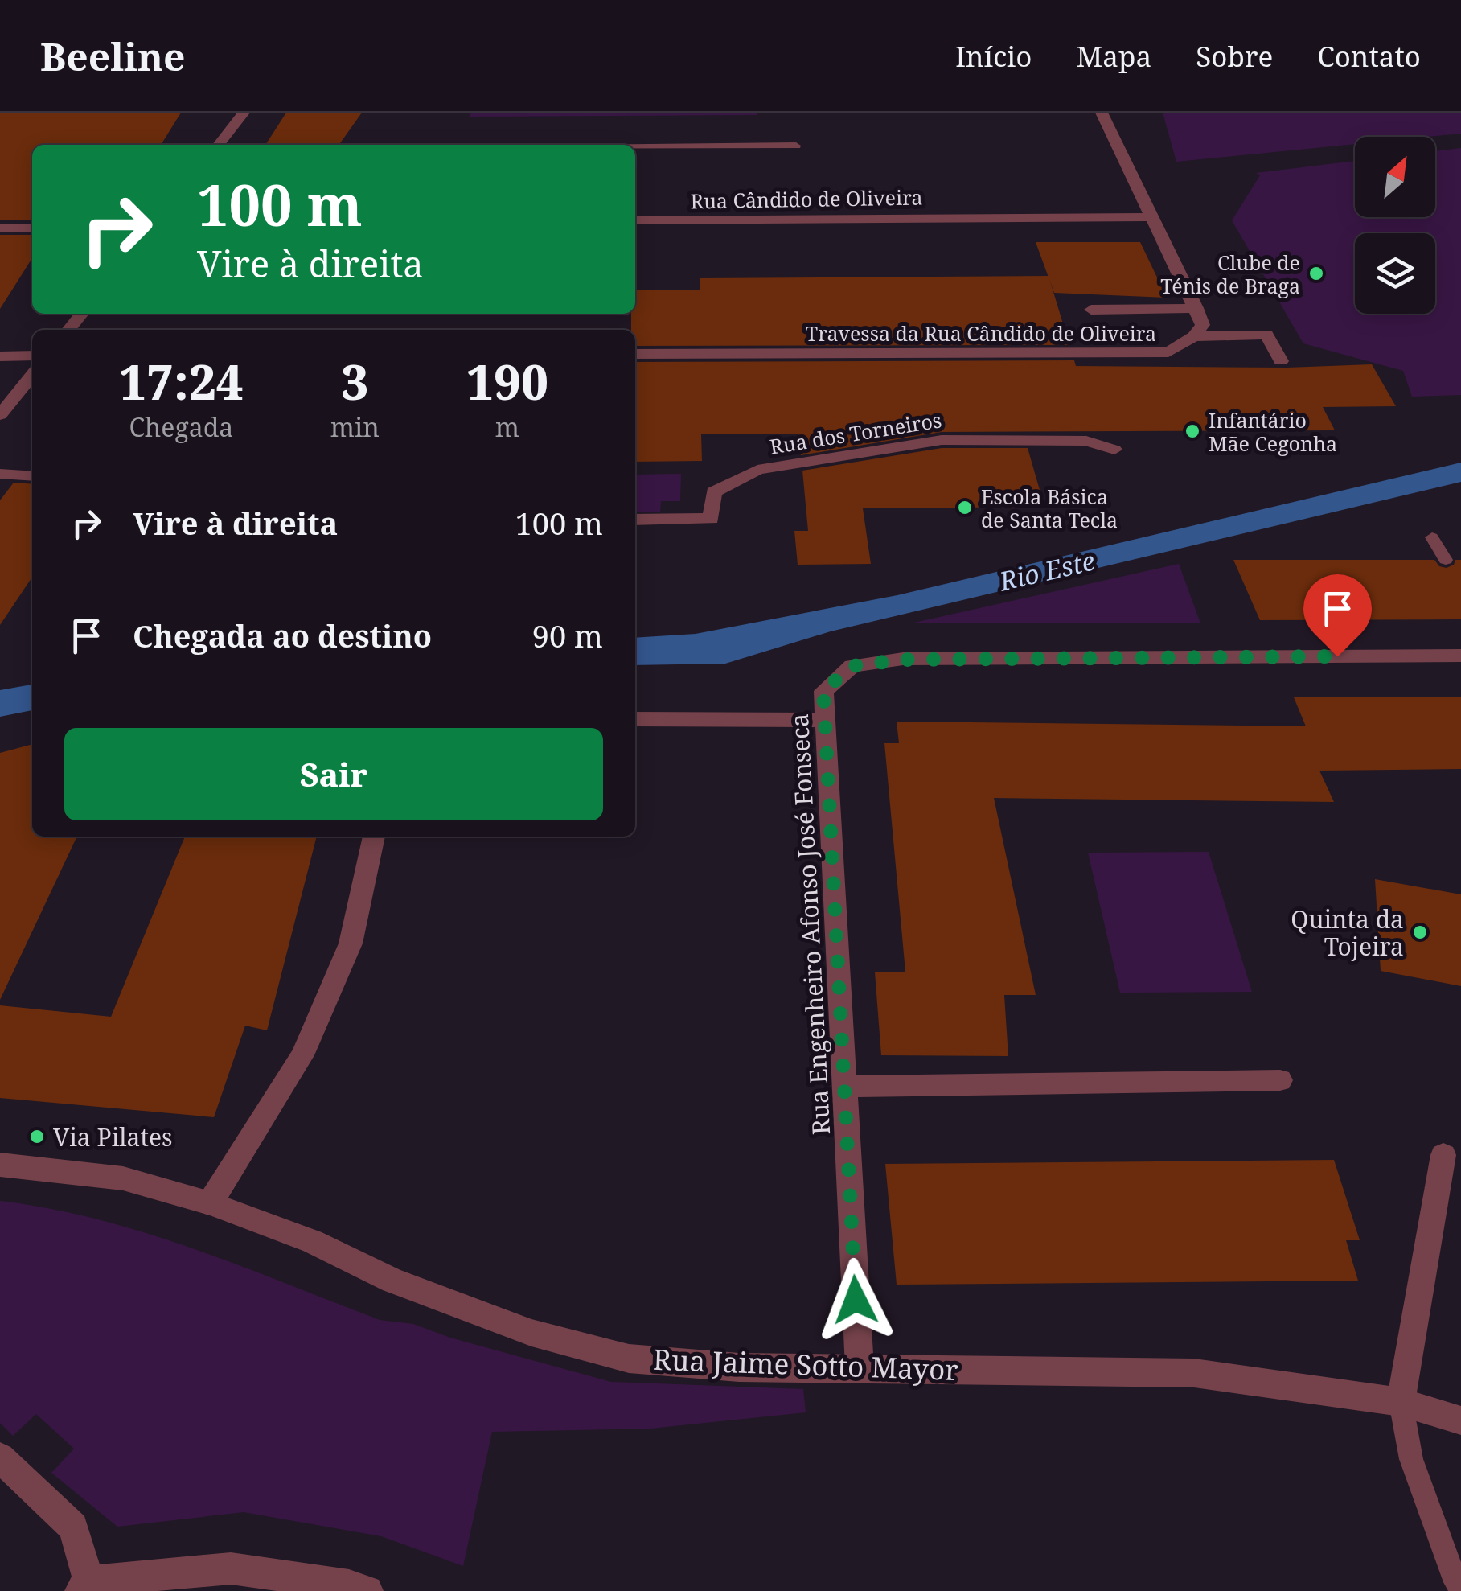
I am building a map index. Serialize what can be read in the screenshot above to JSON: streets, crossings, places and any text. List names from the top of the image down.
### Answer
{
  "streets": {
    "street": [
      "Rua Cândido de Oliveira",
      "Travessa da Rua Cândido de Oliveira",
      "Rua dos Torneiros",
      "Rua Engenheiro Afonso José Fonseca",
      "Rua Jaime Sotto Mayor"
    ]
  },
  "crossings": [
    ["Rua Engenheiro Afonso José Fonseca", "Rua Jaime Sotto Mayor"]
  ],
  "water": ["Rio Este"],
  "places": [
    "Clube de Ténis de Braga",
    "Infantário Mãe Cegonha",
    "Escola Básica de Santa Tecla",
    "Quinta da Tojeira",
    "Via Pilates"
  ],
  "north": "top right",
  "page": {
    "header": "Beeline",
    "nav": [
      "Início",
      "Mapa",
      "Sobre",
      "Contato"
    ],
    "turn": ["100 m", "Vire à direita"],
    "eta": [
      "17:24",
      "Chegada",
      "3",
      "min",
      "190",
      "m"
    ],
    "list": [
      {
        "name": "Vire à direita",
        "value": "100 m"
      },
      {
        "name": "Chegada ao destino",
        "value": "90 m"
      }
    ],
    "buttons": "Sair"
  }
}
